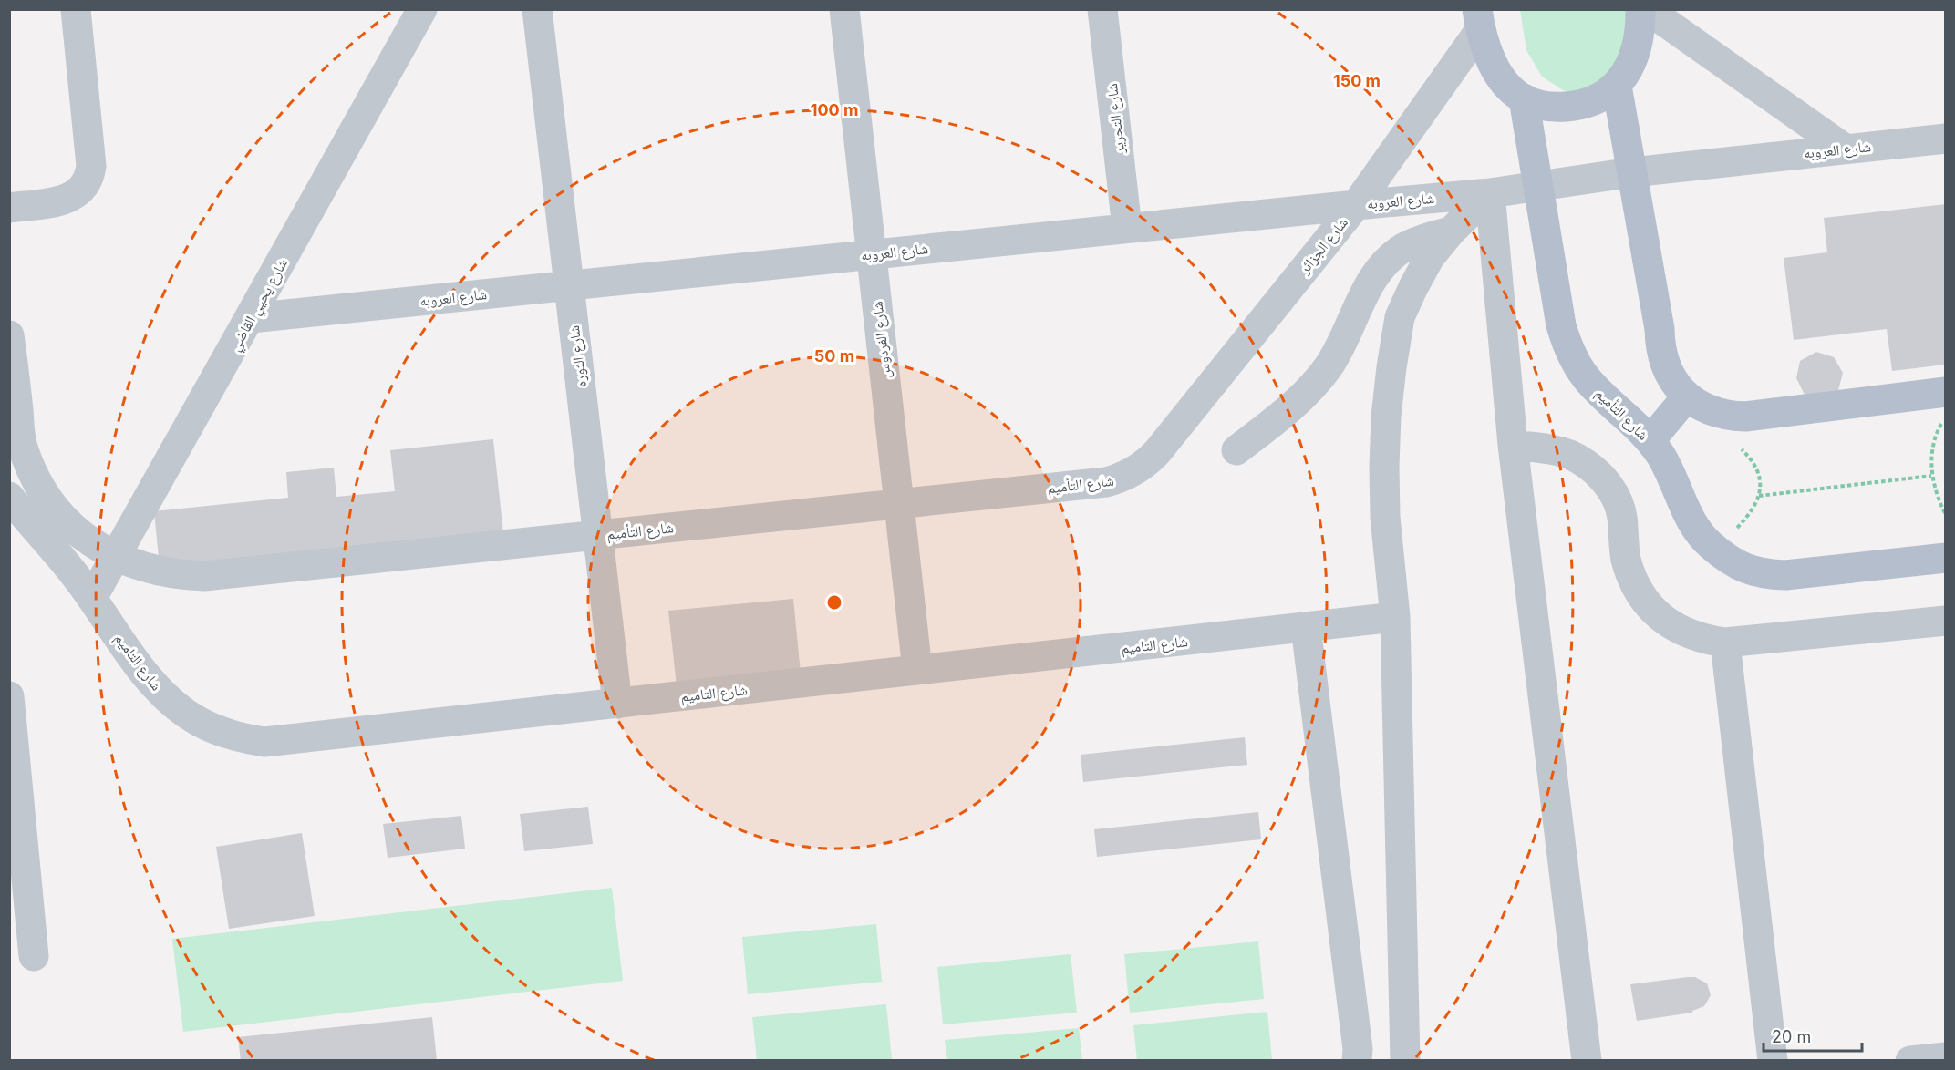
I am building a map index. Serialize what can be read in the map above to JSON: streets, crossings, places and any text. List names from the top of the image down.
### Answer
{
  "streets": {
    "main road": ["شارع التأميم"],
    "street": [
      "شارع التحرير",
      "شارع العروبه",
      "شارع الجزائر",
      "شارع يحيي القاضي",
      "شارع الفردوس",
      "شارع الثوره",
      "شارع التاميم"
    ]
  },
  "crossings": [
    ["شارع التحرير", "شارع العروبه"],
    ["شارع العروبه", "شارع الجزائر"],
    ["شارع العروبه", "شارع يحيي القاضي"],
    ["شارع العروبه", "شارع الفردوس"],
    ["شارع العروبه", "شارع الثوره"],
    ["شارع العروبه", "شارع التأميم"],
    ["شارع الجزائر", "شارع التأميم"],
    ["شارع يحيي القاضي", "شارع التأميم"],
    ["شارع يحيي القاضي", "شارع التاميم"],
    ["شارع الفردوس", "شارع التأميم"],
    ["شارع الفردوس", "شارع التاميم"],
    ["شارع الثوره", "شارع التأميم"],
    ["شارع الثوره", "شارع التاميم"]
  ],
  "scale_bar": "20 m",
  "rings": ["150 m", "100 m", "50 m"]
}
